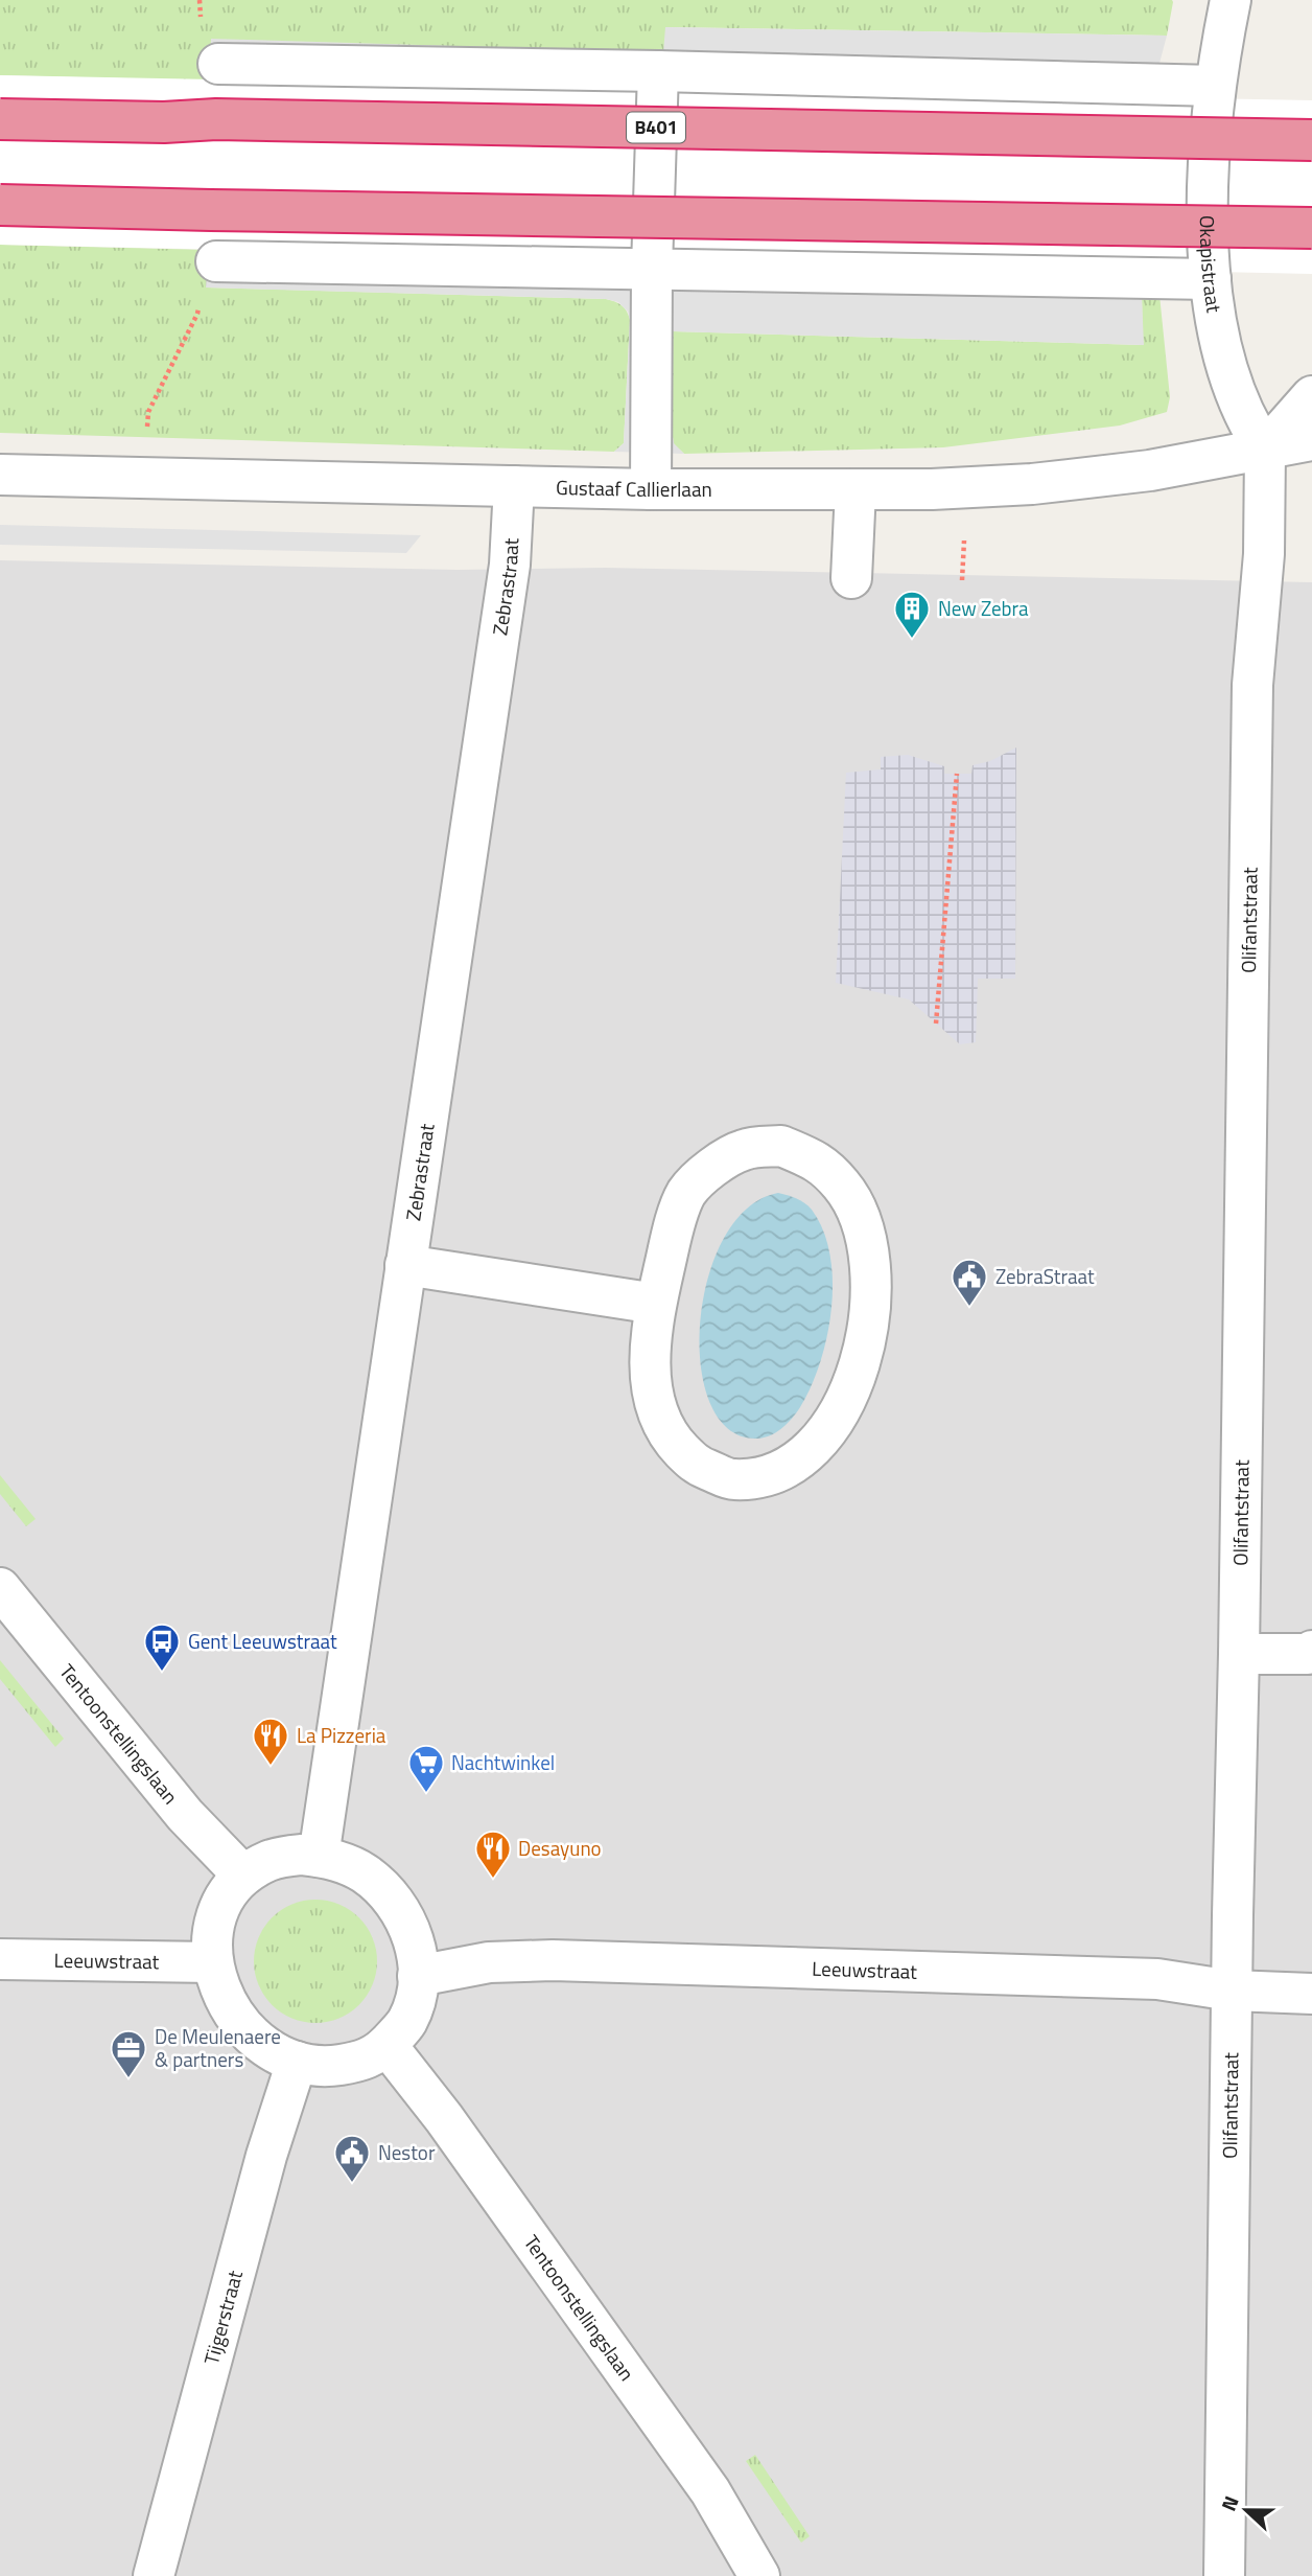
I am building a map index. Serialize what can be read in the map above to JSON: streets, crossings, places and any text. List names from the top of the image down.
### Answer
{
  "streets": {
    "highway": ["B401"],
    "street": [
      "Okapistraat",
      "Gustaaf Callierlaan",
      "Zebrastraat",
      "Olifantstraat",
      "Tentoonstellingslaan",
      "Leeuwstraat",
      "Tijgerstraat"
    ]
  },
  "crossings": [
    ["Okapistraat", "Gustaaf Callierlaan"],
    ["Okapistraat", "Olifantstraat"],
    ["Gustaaf Callierlaan", "Zebrastraat"],
    ["Gustaaf Callierlaan", "Olifantstraat"],
    ["Zebrastraat", "Tentoonstellingslaan"],
    ["Zebrastraat", "Leeuwstraat"],
    ["Zebrastraat", "Tijgerstraat"],
    ["Olifantstraat", "Leeuwstraat"],
    ["Tentoonstellingslaan", "Leeuwstraat"],
    ["Tentoonstellingslaan", "Tijgerstraat"],
    ["Leeuwstraat", "Tijgerstraat"]
  ],
  "places": {
    "building": ["New Zebra"],
    "public building": ["ZebraStraat", "Nestor"],
    "bus stop": ["Gent Leeuwstraat"],
    "restaurant": ["La Pizzeria", "Desayuno"],
    "supermarket": ["Nachtwinkel"],
    "office": ["De Meulenaere & partners"]
  },
  "north": "left"
}
